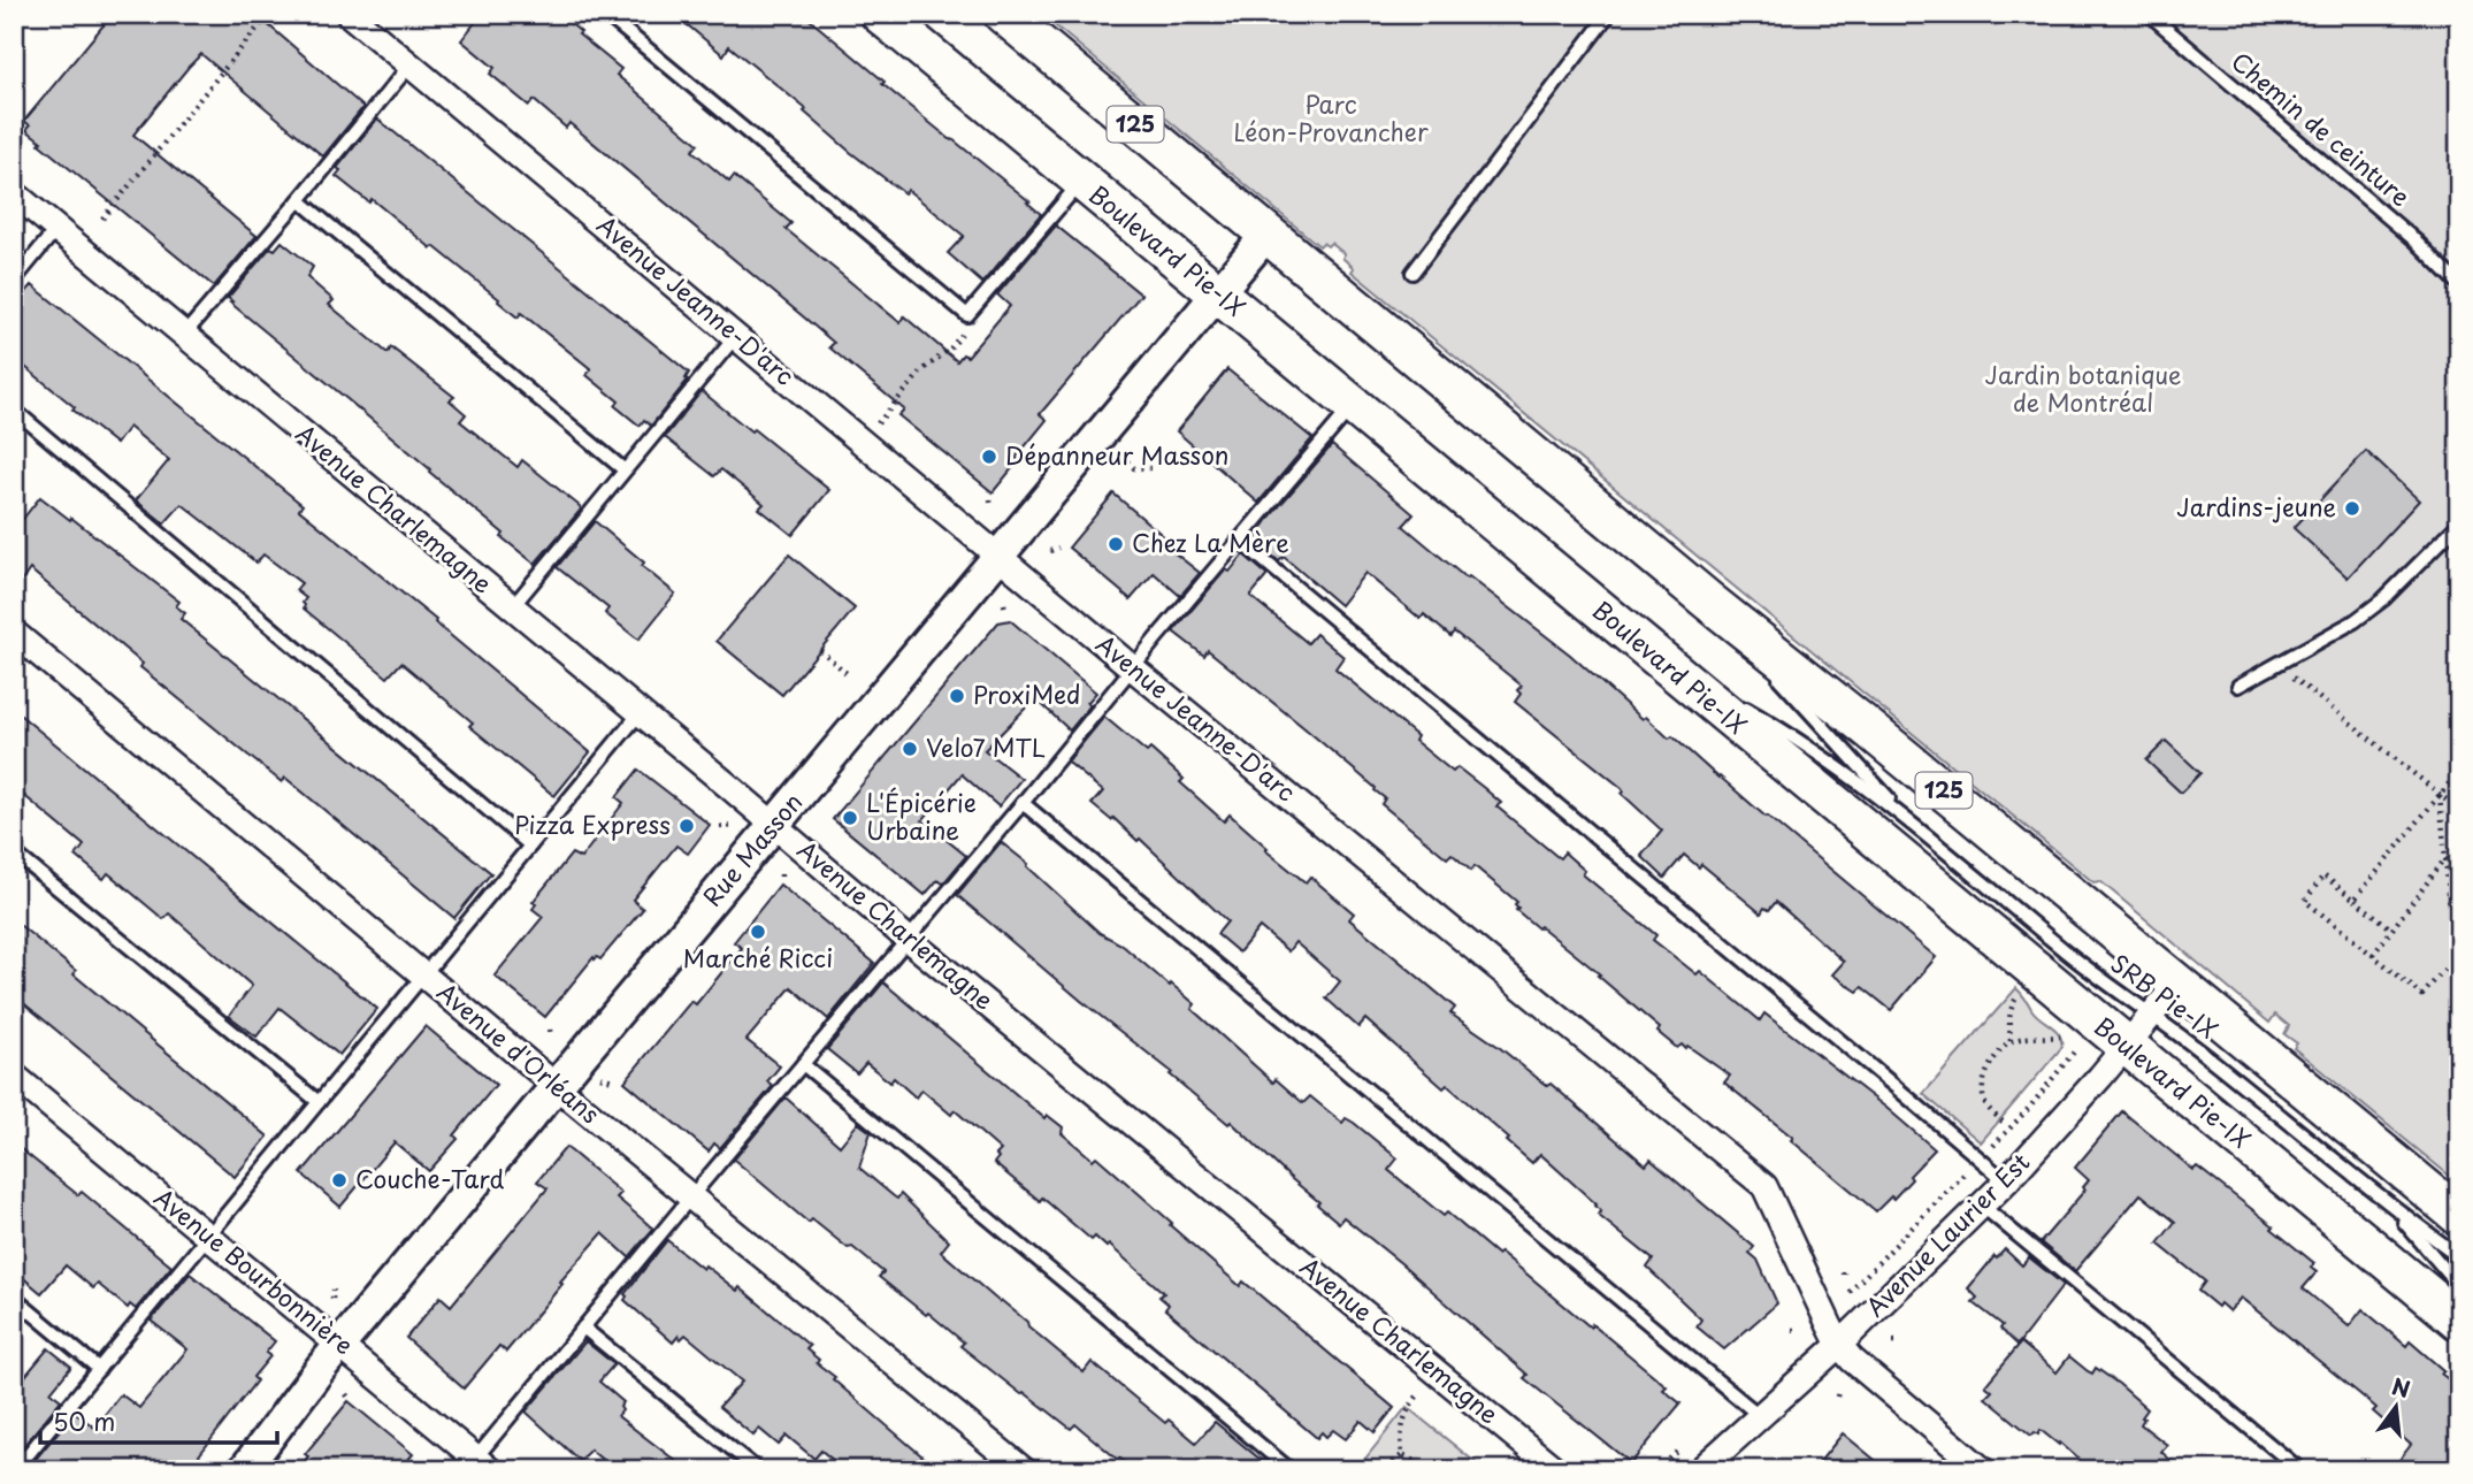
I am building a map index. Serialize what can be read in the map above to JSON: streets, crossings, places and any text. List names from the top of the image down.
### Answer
{
  "streets": {
    "main road": ["125", "Boulevard Pie-IX"],
    "street": [
      "Avenue Jeanne-D'arc",
      "Avenue Charlemagne",
      "Rue Masson",
      "Avenue d'Orléans",
      "Avenue Laurier Est",
      "Avenue Bourbonnière"
    ],
    "lane": ["Chemin de ceinture", "SRB Pie-IX"]
  },
  "crossings": [
    ["125", "Rue Masson"],
    ["125", "Avenue Laurier Est"],
    ["Boulevard Pie-IX", "Rue Masson"],
    ["Boulevard Pie-IX", "Avenue Laurier Est"],
    ["Avenue Jeanne-D'arc", "Rue Masson"],
    ["Avenue Jeanne-D'arc", "Avenue Laurier Est"],
    ["Avenue Charlemagne", "Rue Masson"],
    ["Rue Masson", "Avenue d'Orléans"],
    ["Rue Masson", "Avenue Bourbonnière"],
    ["SRB Pie-IX", "Avenue Laurier Est"]
  ],
  "parks": ["Parc Léon-Provancher", "Jardin botanique de Montréal"],
  "places": [
    "Dépanneur Masson",
    "Jardins-jeune",
    "Chez La Mère",
    "ProxiMed",
    "Velo7 MTL",
    "L'Épicérie Urbaine",
    "Pizza Express",
    "Marché Ricci",
    "Couche-Tard"
  ],
  "scale_bar": "50 m",
  "north": "top"
}
